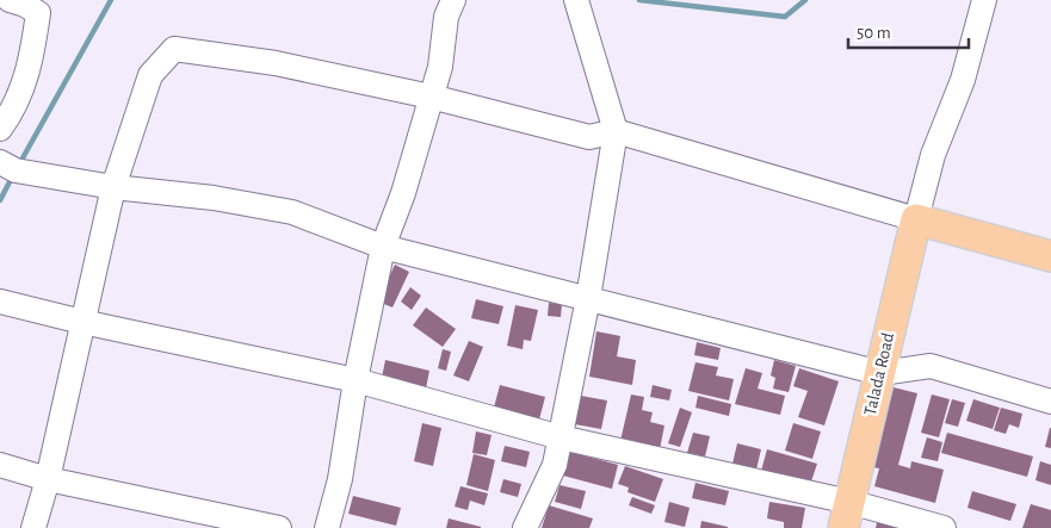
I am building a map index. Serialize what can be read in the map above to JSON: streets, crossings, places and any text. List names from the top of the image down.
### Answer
{
  "streets": {
    "main road": ["Talada Road"]
  },
  "scale_bar": "50 m"
}
